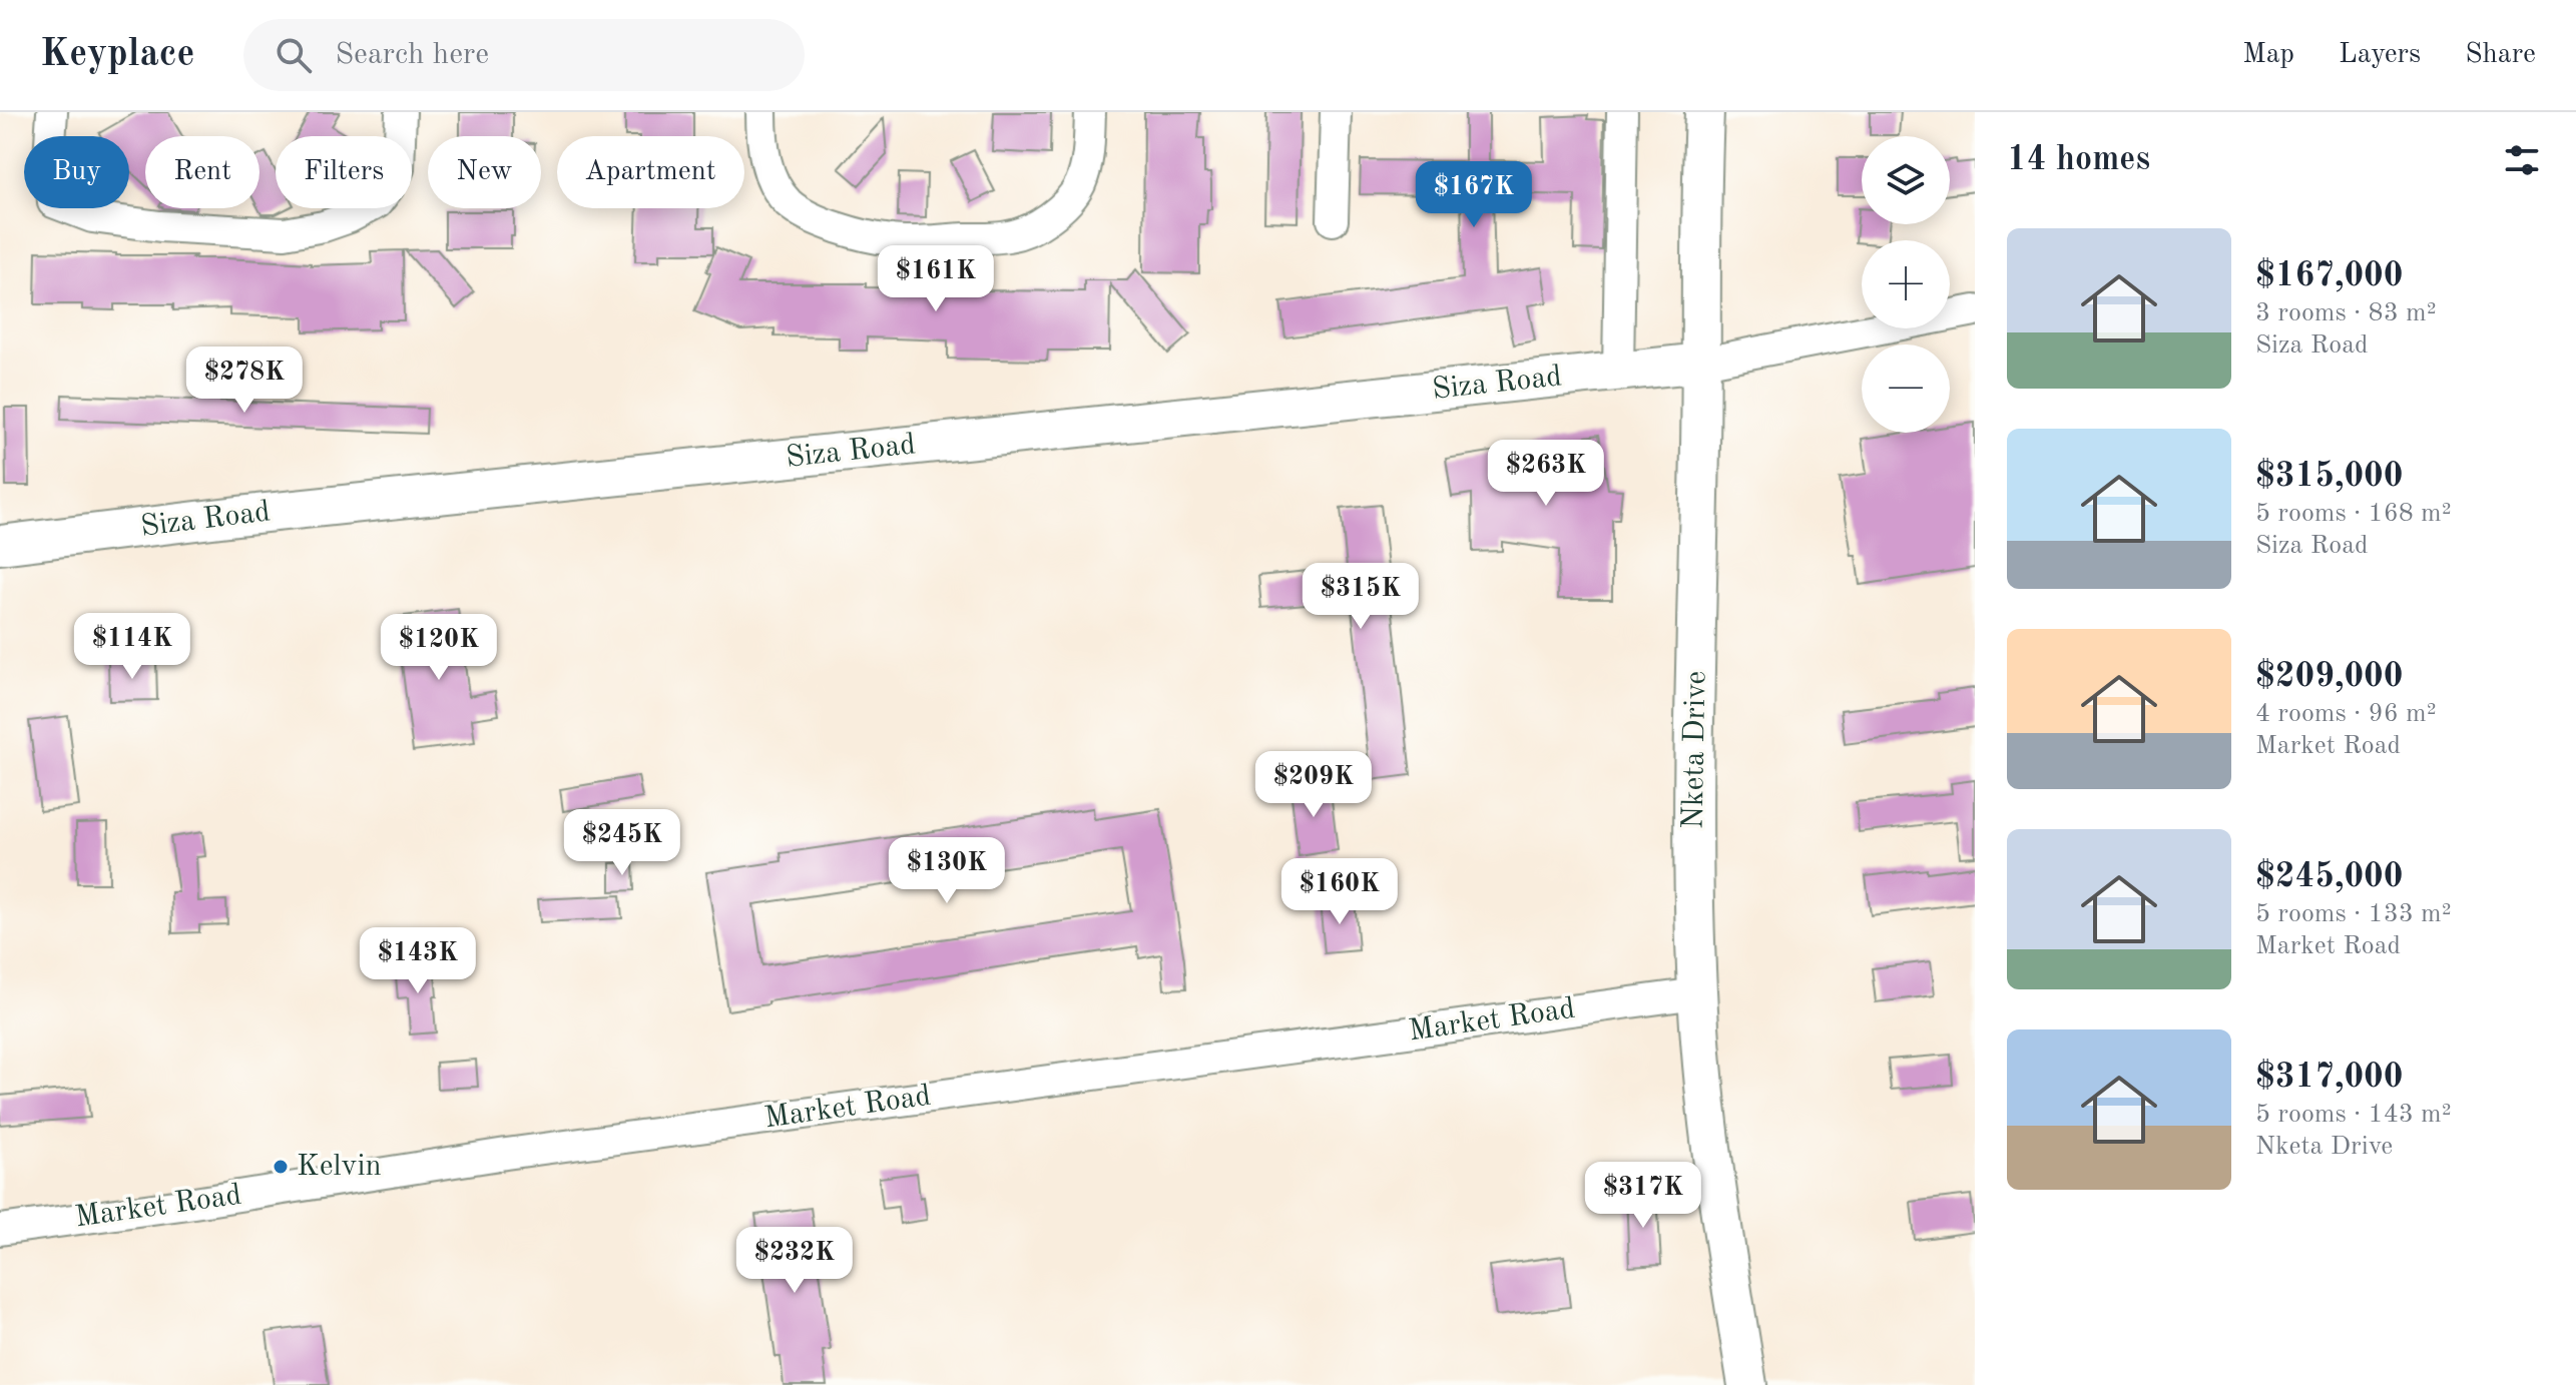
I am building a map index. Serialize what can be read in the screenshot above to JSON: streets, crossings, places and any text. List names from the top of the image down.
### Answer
{
  "streets": {
    "street": ["Siza Road", "Nketa Drive", "Market Road"]
  },
  "crossings": [
    ["Siza Road", "Nketa Drive"],
    ["Nketa Drive", "Market Road"]
  ],
  "places": ["Kelvin"],
  "page": {
    "header": "Keyplace",
    "search": "Search here",
    "nav": ["Map", "Layers", "Share"],
    "heading": "14 homes",
    "map_buttons": ["+", "−"],
    "chip": [
      "Buy",
      "Rent",
      "Filters",
      "New",
      "Apartment"
    ],
    "price": [
      "$167K",
      "$161K",
      "$278K",
      "$263K",
      "$315K",
      "$114K",
      "$120K",
      "$209K",
      "$245K",
      "$130K",
      "$160K",
      "$143K",
      "$317K",
      "$232K"
    ],
    "list": [
      {
        "name": "$167,000",
        "note": "3 rooms · 83 m² · Siza Road"
      },
      {
        "name": "$315,000",
        "note": "5 rooms · 168 m² · Siza Road"
      },
      {
        "name": "$209,000",
        "note": "4 rooms · 96 m² · Market Road"
      },
      {
        "name": "$245,000",
        "note": "5 rooms · 133 m² · Market Road"
      },
      {
        "name": "$317,000",
        "note": "5 rooms · 143 m² · Nketa Drive"
      }
    ]
  }
}
